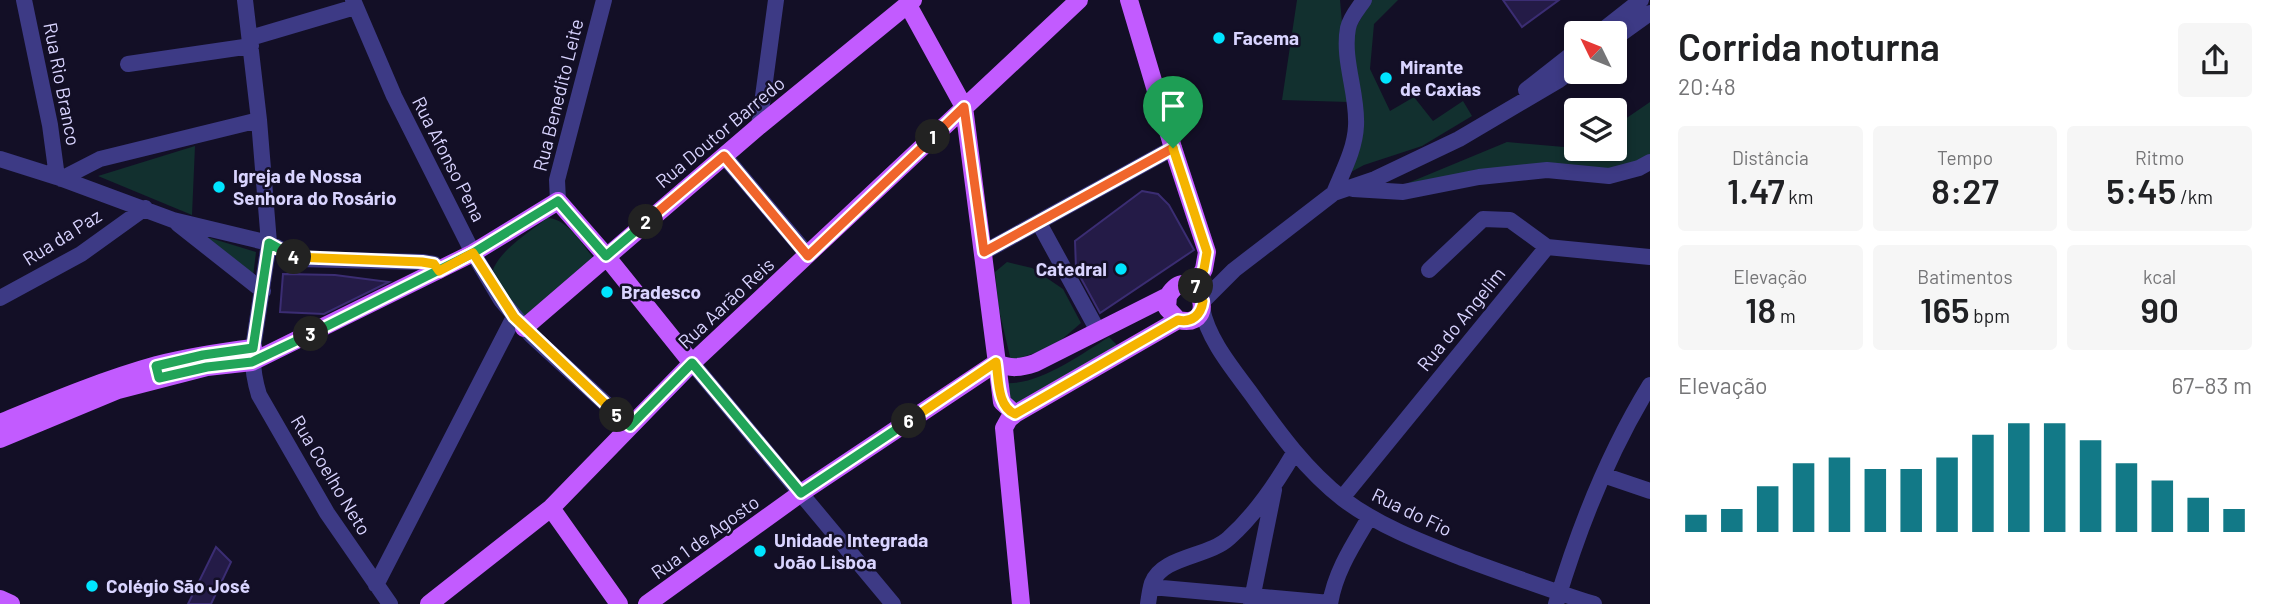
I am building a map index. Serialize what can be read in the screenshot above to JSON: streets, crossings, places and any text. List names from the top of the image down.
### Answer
{
  "streets": {
    "main road": ["Rua Doutor Barredo", "Rua Aarão Reis", "Rua 1 de Agosto"],
    "street": [
      "Rua Rio Branco",
      "Rua Benedito Leite",
      "Rua Afonso Pena",
      "Rua da Paz",
      "Rua do Angelim",
      "Rua Coelho Neto",
      "Rua do Fio"
    ]
  },
  "crossings": [
    ["Rua Doutor Barredo", "Rua Afonso Pena"],
    ["Rua Afonso Pena", "Rua Aarão Reis"],
    ["Rua do Angelim", "Rua do Fio"]
  ],
  "places": [
    "Facema",
    "Mirante de Caxias",
    "Igreja de Nossa Senhora do Rosário",
    "Catedral",
    "Bradesco",
    "Unidade Integrada João Lisboa",
    "Colégio São José"
  ],
  "north": "top left",
  "page": {
    "heading": ["Corrida noturna", "20:48"],
    "pins": [
      "1",
      "2",
      "4",
      "7",
      "3",
      "5",
      "6"
    ],
    "stats": [
      ["Distância", "1.47 km"],
      ["Tempo", "8:27"],
      ["Ritmo", "5:45 /km"],
      ["Elevação", "18 m"],
      ["Batimentos", "165 bpm"],
      ["kcal", "90"]
    ],
    "chart": ["Elevação", "67–83 m"]
  }
}
